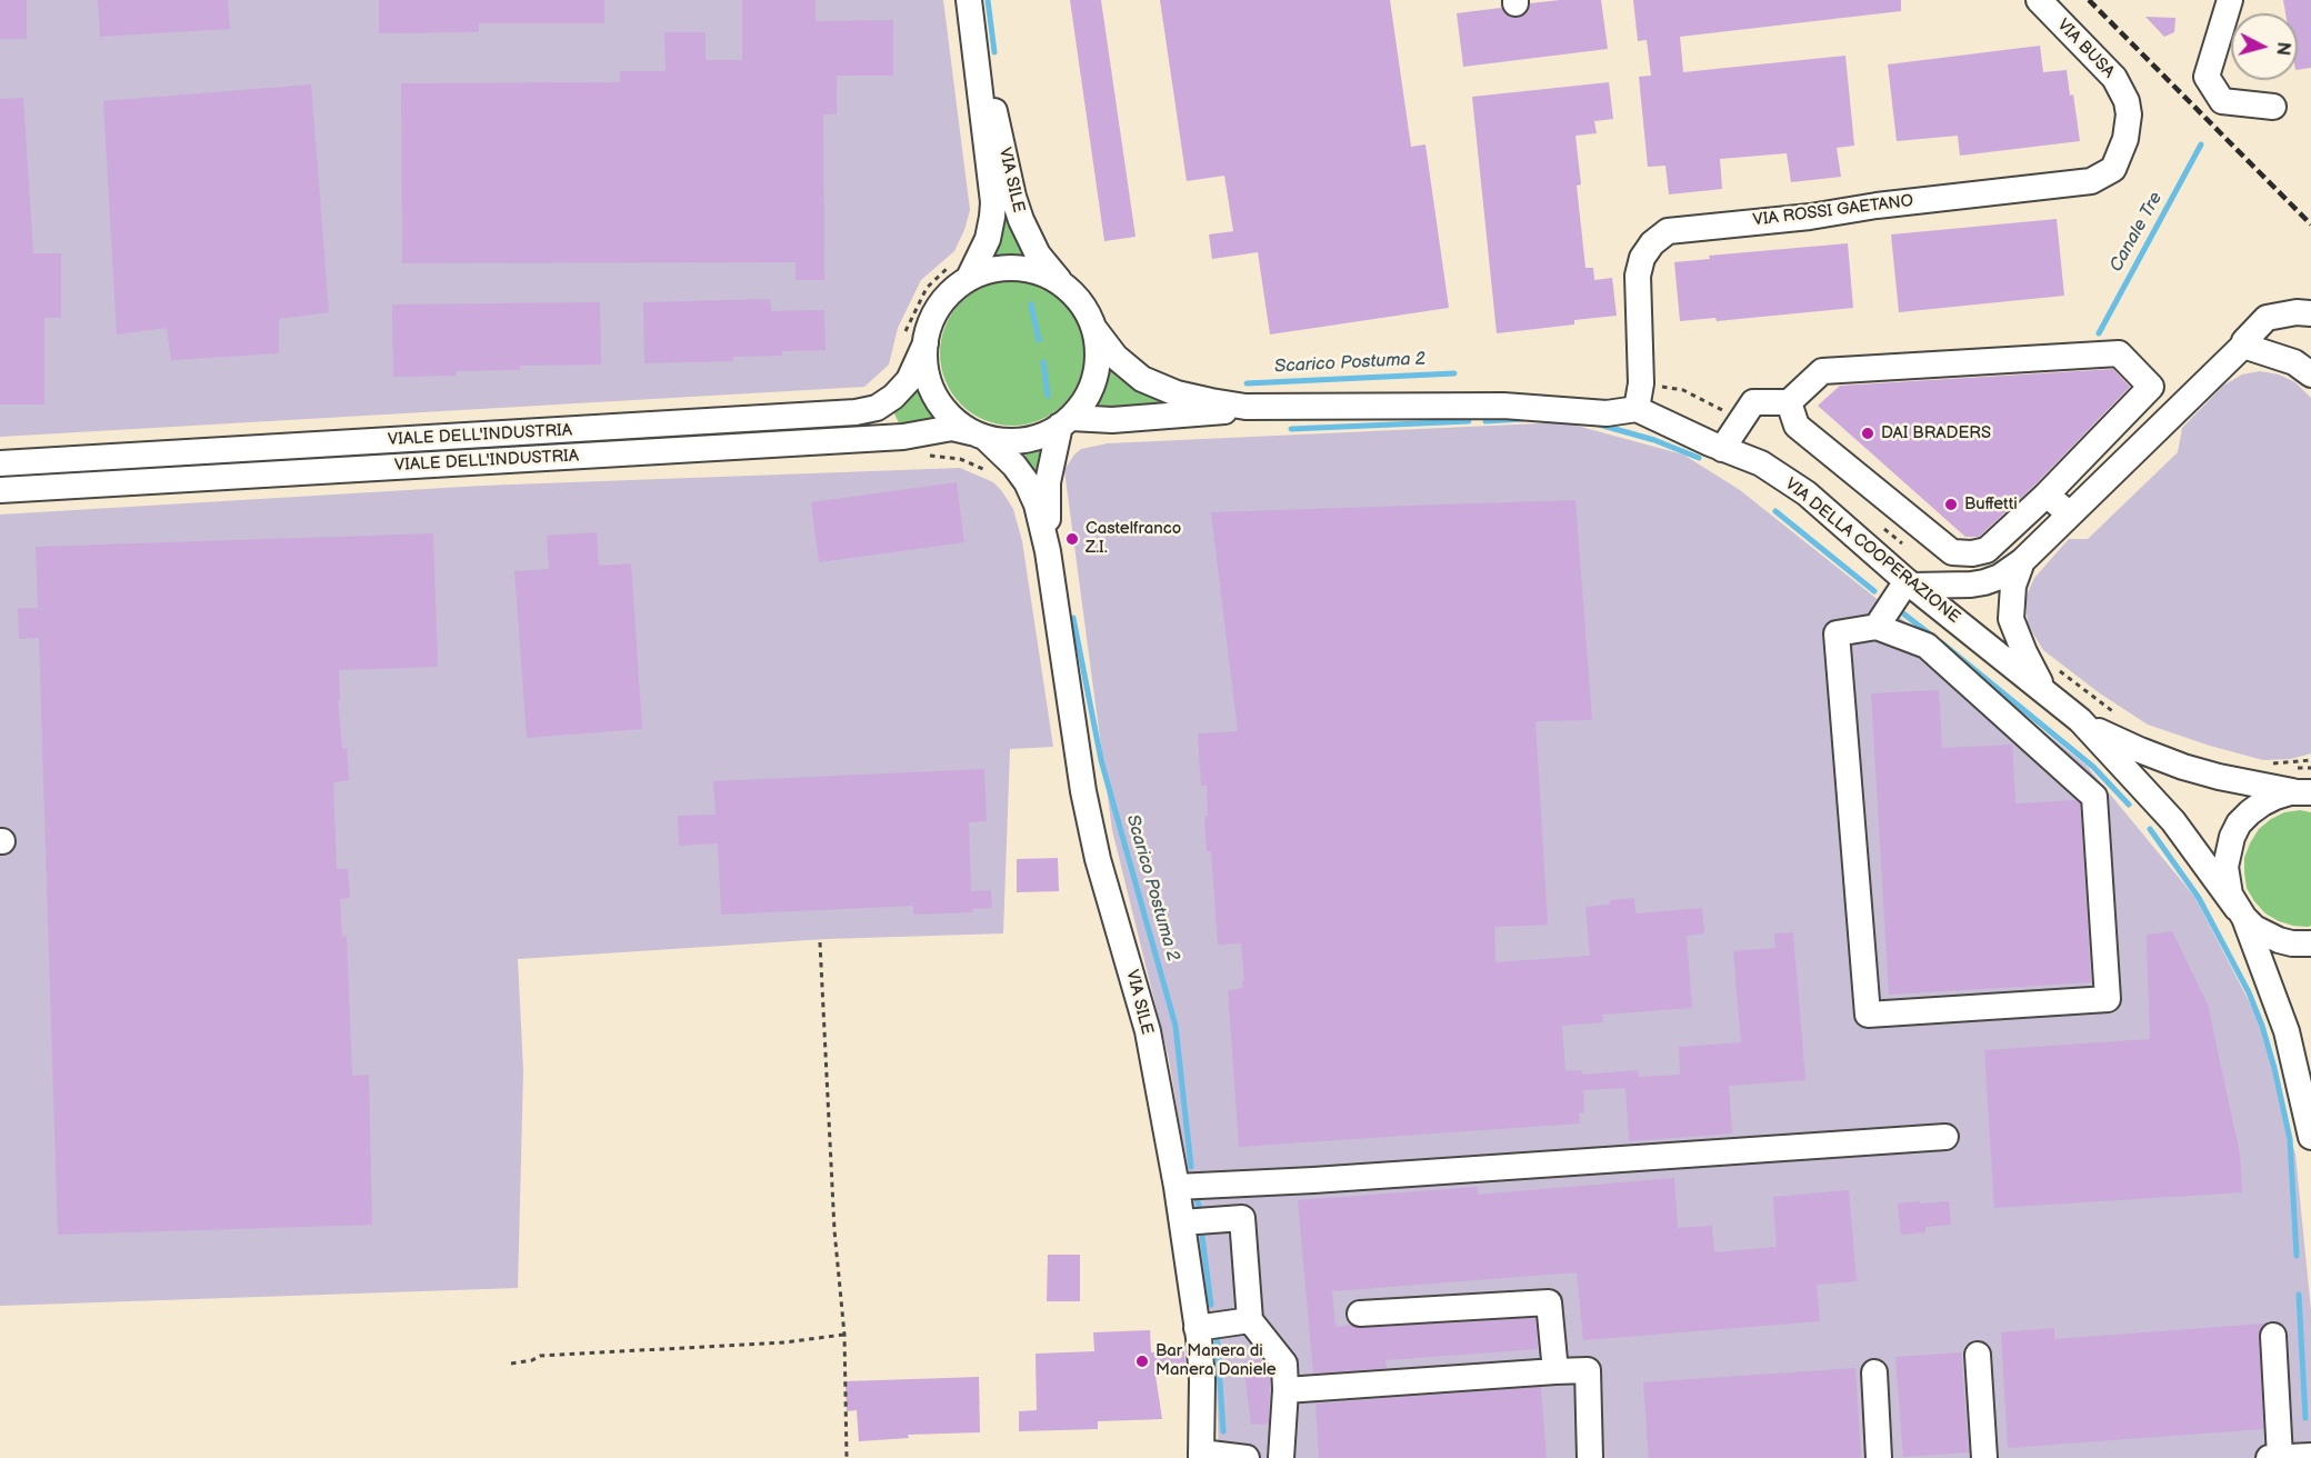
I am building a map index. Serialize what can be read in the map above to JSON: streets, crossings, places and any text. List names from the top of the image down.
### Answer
{
  "streets": {
    "street": [
      "VIA BUSA",
      "VIA SILE",
      "VIA ROSSI GAETANO",
      "VIALE DELL'INDUSTRIA",
      "VIA DELLA COOPERAZIONE"
    ]
  },
  "crossings": [
    ["VIA BUSA", "VIA ROSSI GAETANO"],
    ["VIA SILE", "VIALE DELL'INDUSTRIA"],
    ["VIA ROSSI GAETANO", "VIA DELLA COOPERAZIONE"]
  ],
  "water": ["Canale Tre", "Scarico Postuma 2"],
  "places": [
    "DAI BRADERS",
    "Buffetti",
    "Castelfranco Z.I.",
    "Bar Manera di Manera Daniele"
  ],
  "north": "right"
}
